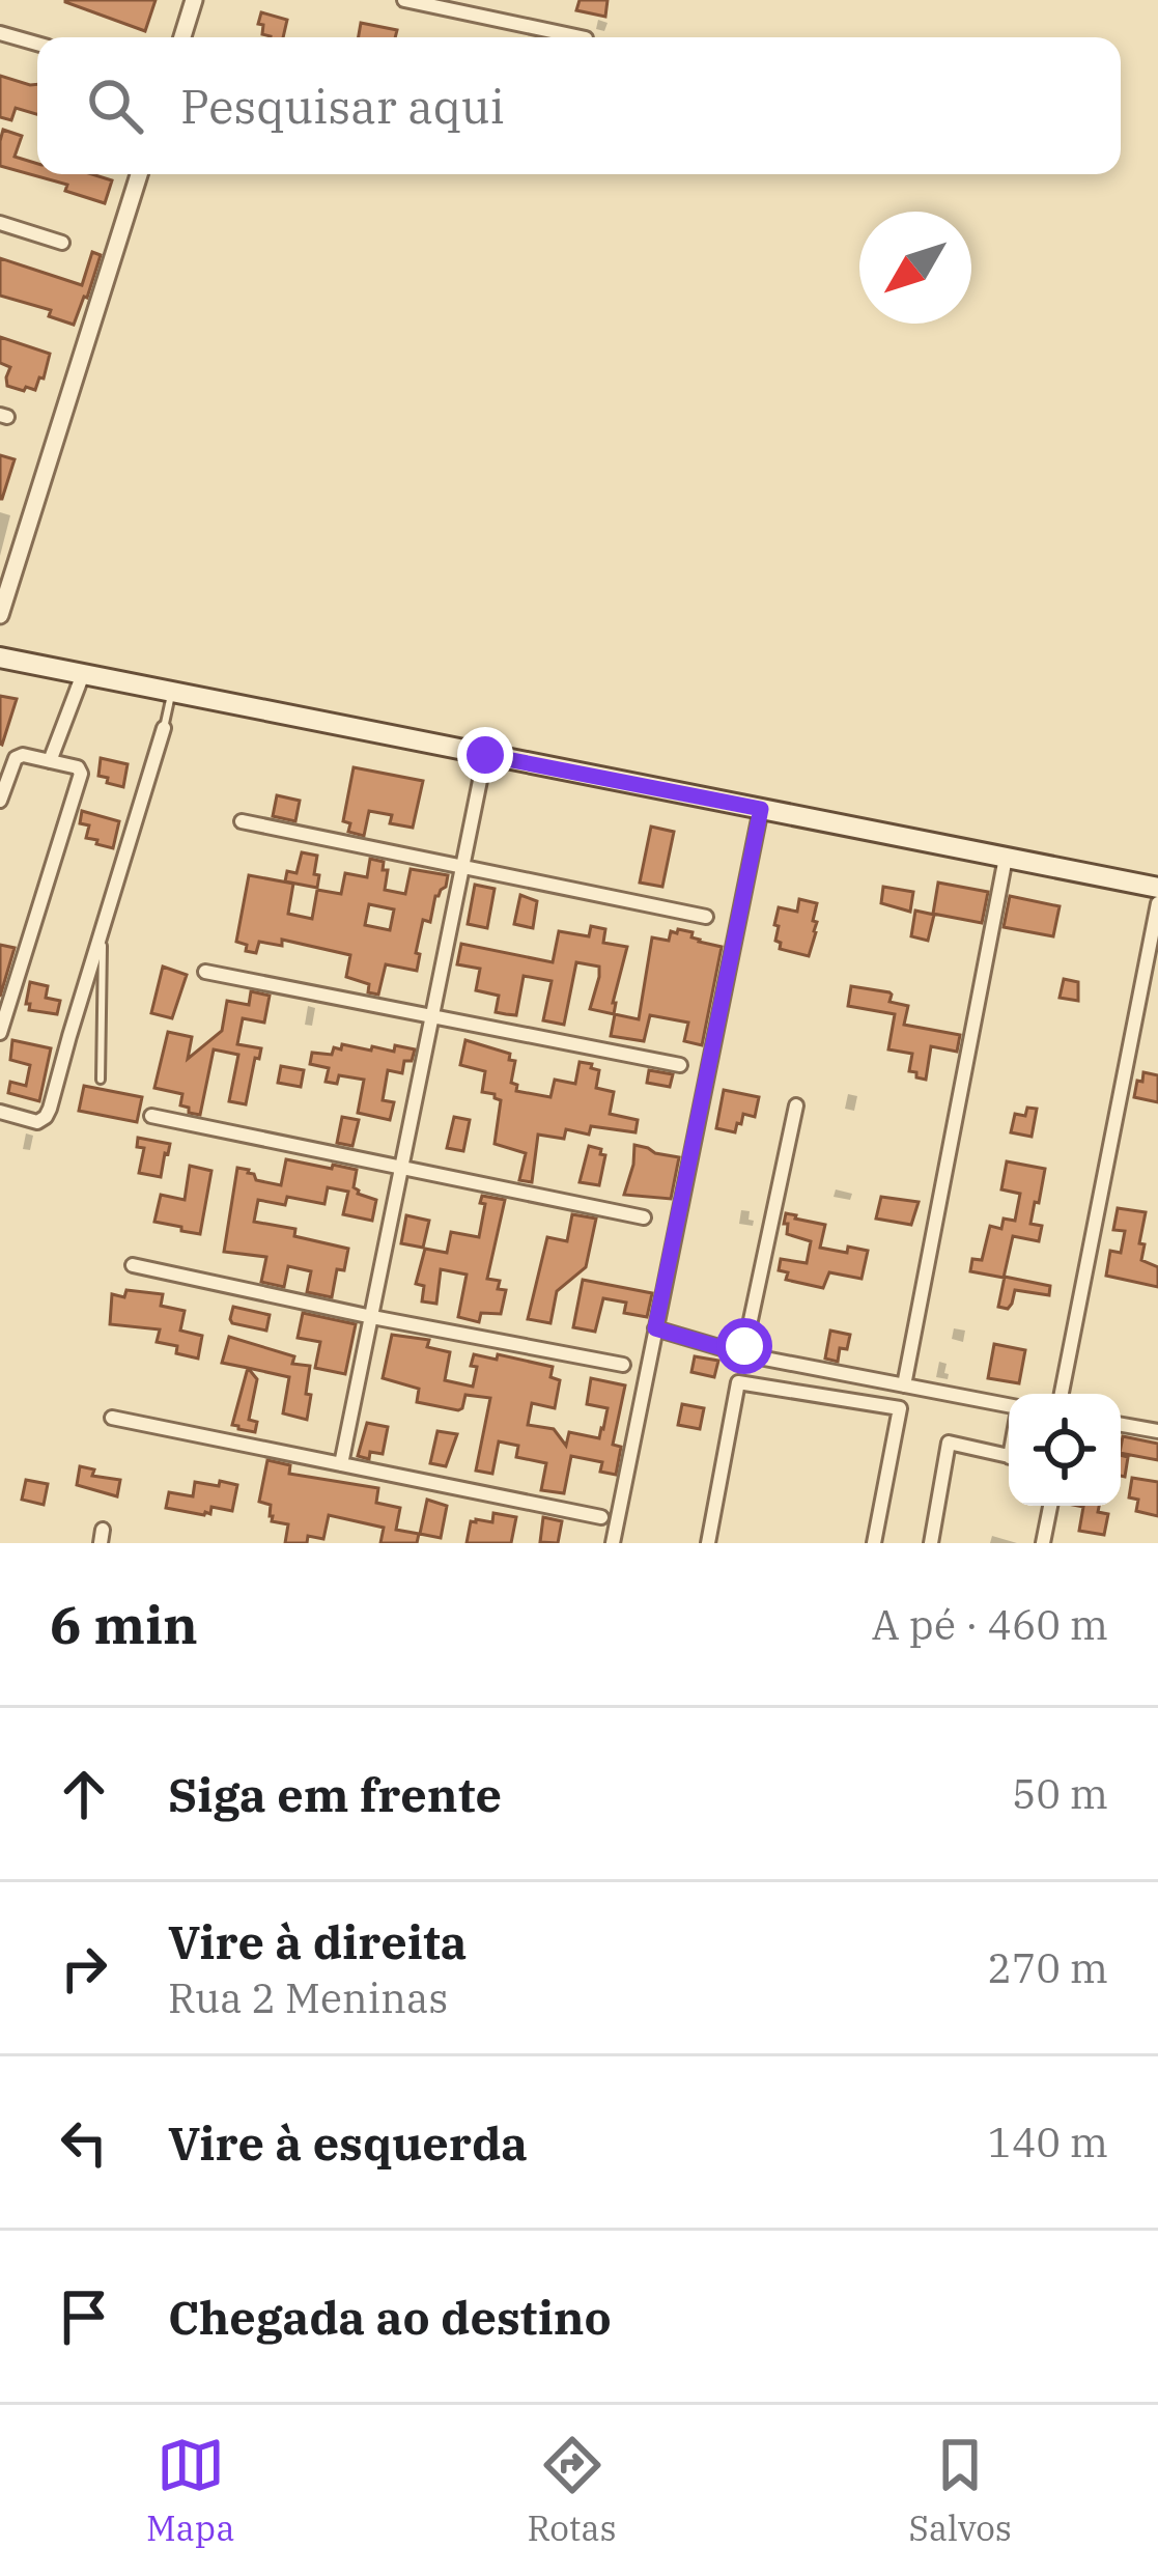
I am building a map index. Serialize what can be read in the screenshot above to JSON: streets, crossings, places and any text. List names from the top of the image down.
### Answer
{
  "north": "bottom left",
  "page": {
    "search": "Pesquisar aqui",
    "heading": ["6 min", "A pé · 460 m"],
    "list": [
      ["Siga em frente", "50 m"],
      ["Vire à direita", "Rua 2 Meninas", "270 m"],
      ["Vire à esquerda", "140 m"],
      "Chegada ao destino"
    ],
    "nav": ["Mapa", "Rotas", "Salvos"]
  }
}
